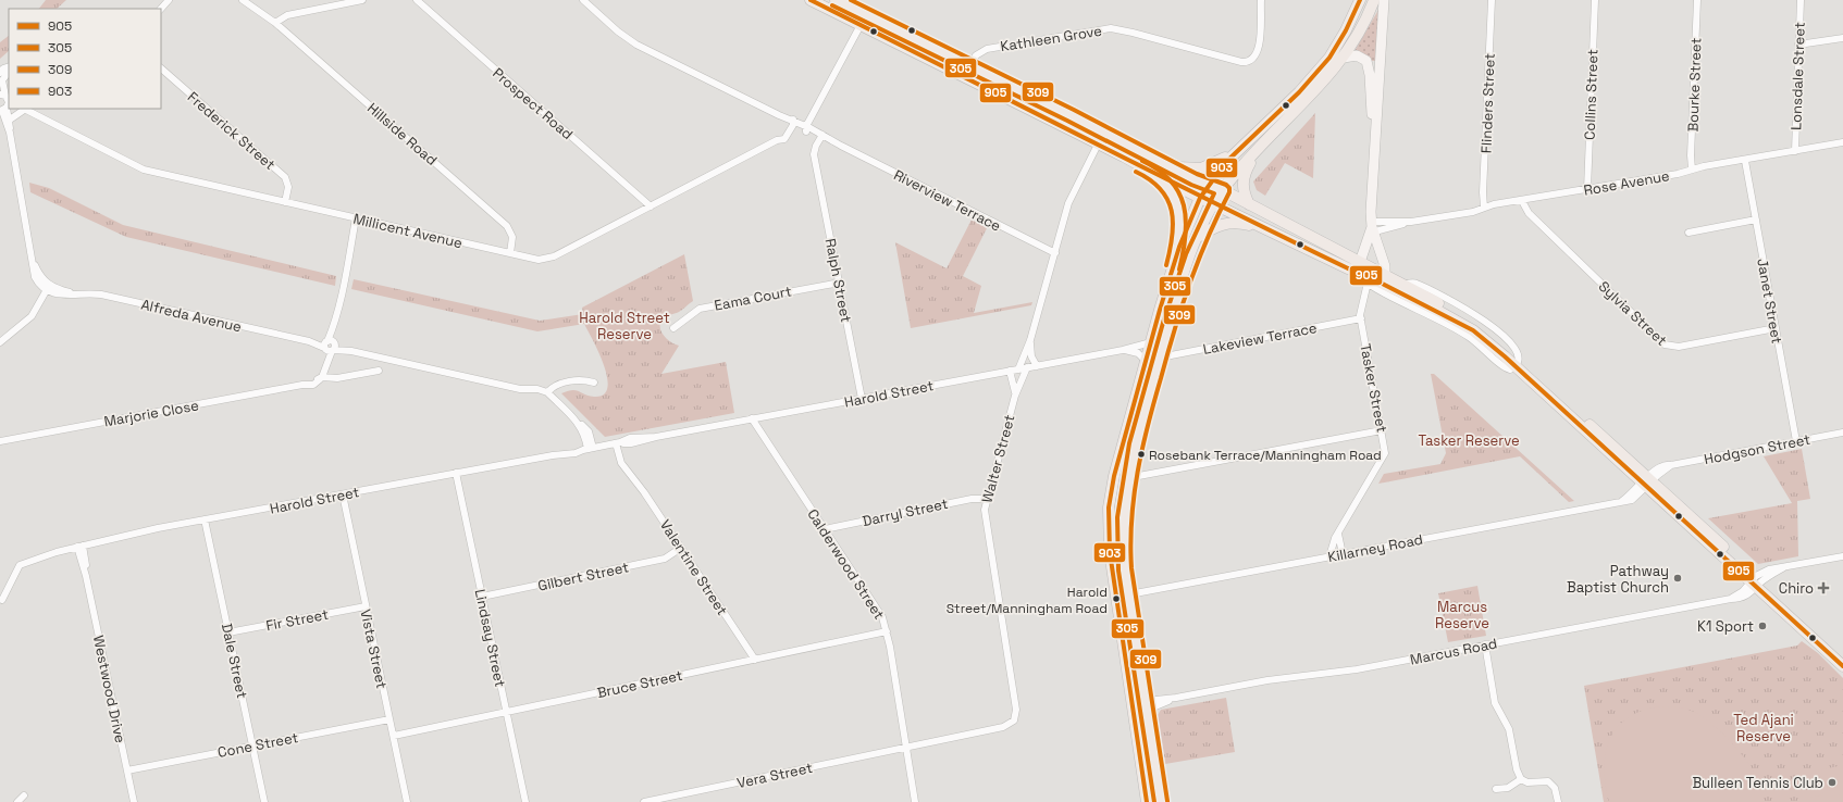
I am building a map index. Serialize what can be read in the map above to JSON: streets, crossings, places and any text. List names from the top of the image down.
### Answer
{
  "streets": {
    "street": [
      "Kathleen Grove",
      "Lonsdale Street",
      "Bourke Street",
      "Collins Street",
      "Prospect Road",
      "Flinders Street",
      "Frederick Street",
      "Hillside Road",
      "Rose Avenue",
      "Riverview Terrace",
      "Millicent Avenue",
      "Ralph Street",
      "Eama Court",
      "Janet Street",
      "Sylvia Street",
      "Alfreda Avenue",
      "Lakeview Terrace",
      "Tasker Street",
      "Harold Street",
      "Marjorie Close",
      "Hodgson Street",
      "Walter Street",
      "Darryl Street",
      "Killarney Road",
      "Calderwood Street",
      "Valentine Street",
      "Gilbert Street",
      "Fir Street",
      "Lindsay Street",
      "Vista Street",
      "Marcus Road",
      "Dale Street",
      "Bruce Street",
      "Westwood Drive",
      "Cone Street",
      "Vera Street"
    ]
  },
  "crossings": [
    ["Lonsdale Street", "Rose Avenue"],
    ["Bourke Street", "Rose Avenue"],
    ["Collins Street", "Rose Avenue"],
    ["Prospect Road", "Millicent Avenue"],
    ["Flinders Street", "Rose Avenue"],
    ["Frederick Street", "Millicent Avenue"],
    ["Hillside Road", "Millicent Avenue"],
    ["Rose Avenue", "Janet Street"],
    ["Rose Avenue", "Sylvia Street"],
    ["Riverview Terrace", "Millicent Avenue"],
    ["Riverview Terrace", "Ralph Street"],
    ["Ralph Street", "Eama Court"],
    ["Ralph Street", "Harold Street"],
    ["Janet Street", "Sylvia Street"],
    ["Janet Street", "Hodgson Street"],
    ["Lakeview Terrace", "Tasker Street"],
    ["Tasker Street", "Killarney Road"],
    ["Harold Street", "Walter Street"],
    ["Harold Street", "Calderwood Street"],
    ["Harold Street", "Valentine Street"],
    ["Harold Street", "Lindsay Street"],
    ["Harold Street", "Vista Street"],
    ["Harold Street", "Dale Street"],
    ["Harold Street", "Westwood Drive"],
    ["Hodgson Street", "Killarney Road"],
    ["Walter Street", "Darryl Street"],
    ["Walter Street", "Calderwood Street"],
    ["Walter Street", "Vera Street"],
    ["Darryl Street", "Calderwood Street"],
    ["Calderwood Street", "Bruce Street"],
    ["Calderwood Street", "Vera Street"],
    ["Valentine Street", "Gilbert Street"],
    ["Valentine Street", "Bruce Street"],
    ["Gilbert Street", "Lindsay Street"],
    ["Fir Street", "Vista Street"],
    ["Fir Street", "Dale Street"],
    ["Lindsay Street", "Bruce Street"],
    ["Vista Street", "Bruce Street"],
    ["Vista Street", "Cone Street"],
    ["Dale Street", "Cone Street"],
    ["Westwood Drive", "Cone Street"]
  ],
  "parks": [
    "Harold Street Reserve",
    "Tasker Reserve",
    "Marcus Reserve",
    "Ted Ajani Reserve"
  ],
  "places": {
    "other": [
      "Rosebank Terrace/Manningham Road",
      "Pathway Baptist Church",
      "Harold Street/Manningham Road",
      "K1 Sport",
      "Bulleen Tennis Club"
    ],
    "health": ["Chiro"]
  },
  "lines": [
    "transit line 905",
    "transit line 309",
    "transit line 903",
    "transit line 305"
  ],
  "legend": [
    "905",
    "305",
    "309",
    "903"
  ]
}
